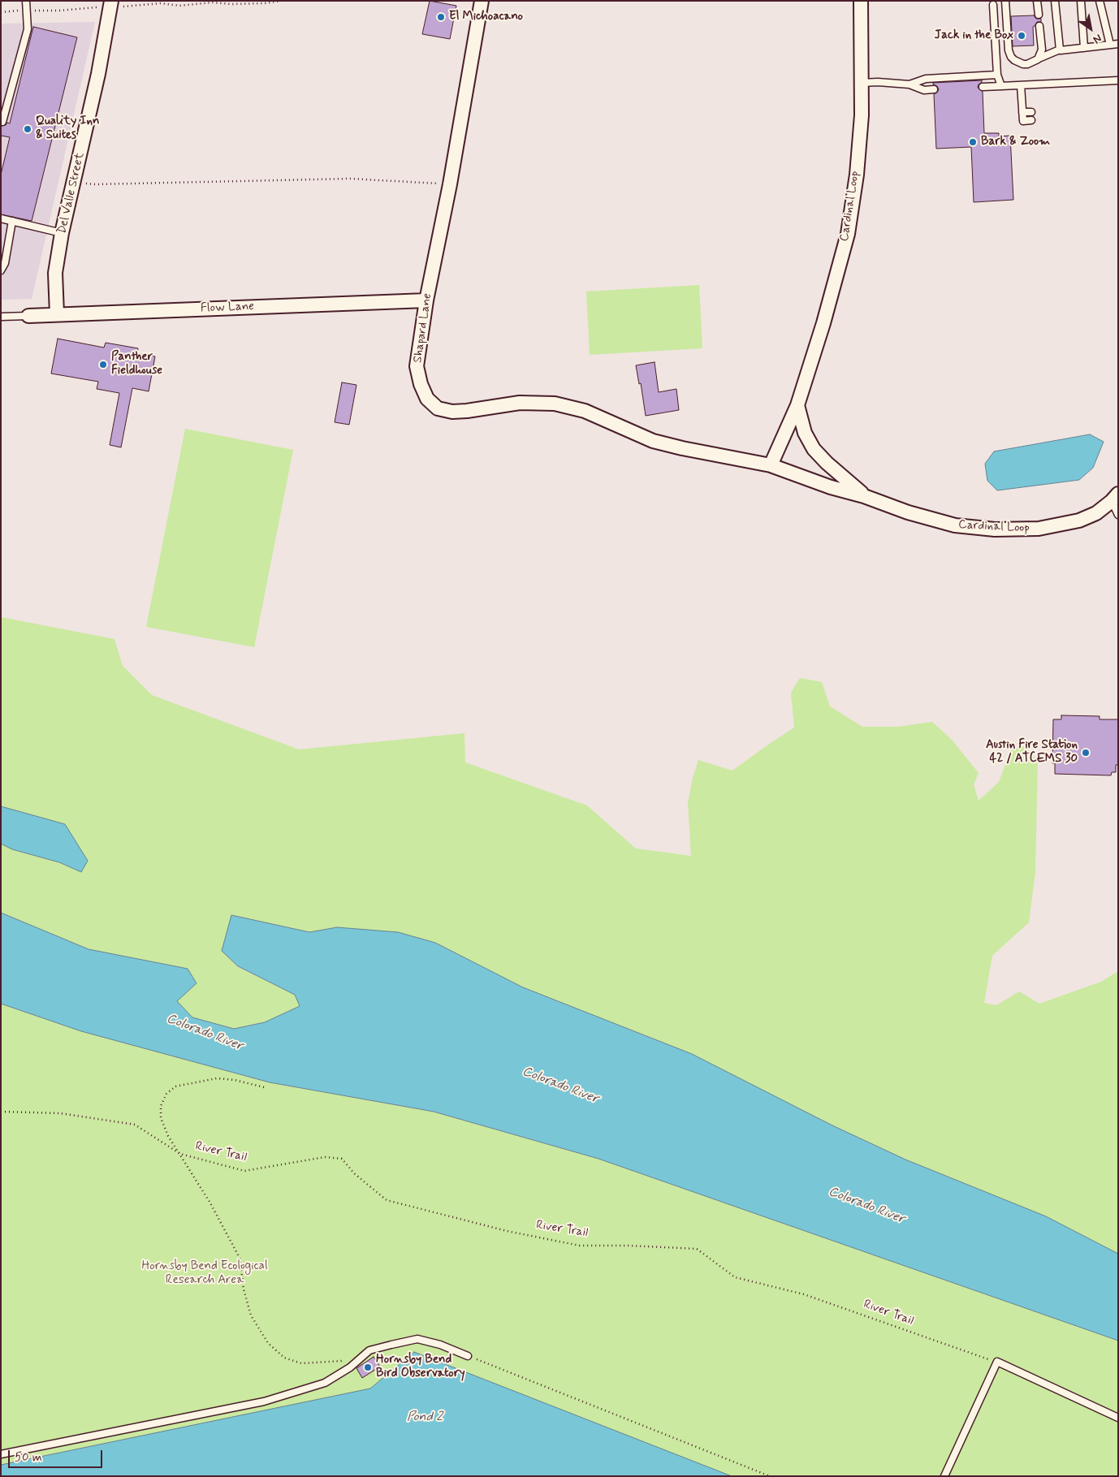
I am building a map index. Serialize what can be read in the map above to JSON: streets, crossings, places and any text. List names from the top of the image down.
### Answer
{
  "streets": {
    "street": [
      "Del Valle Street",
      "Cardinal Loop",
      "Flow Lane",
      "Shapard Lane"
    ],
    "path": ["River Trail"]
  },
  "crossings": [
    ["Del Valle Street", "Flow Lane"],
    ["Cardinal Loop", "Shapard Lane"],
    ["Flow Lane", "Shapard Lane"]
  ],
  "water": ["Colorado River", "Pond 2"],
  "parks": ["Hornsby Bend Ecological Research Area"],
  "places": [
    "El Michoacano",
    "Jack in the Box",
    "Quality Inn & Suites",
    "Bark & Zoom",
    "Panther Fieldhouse",
    "Austin Fire Station 42 / ATCEMS 30",
    "Hornsby Bend Bird Observatory"
  ],
  "scale_bar": "50 m",
  "north": "bottom right"
}
